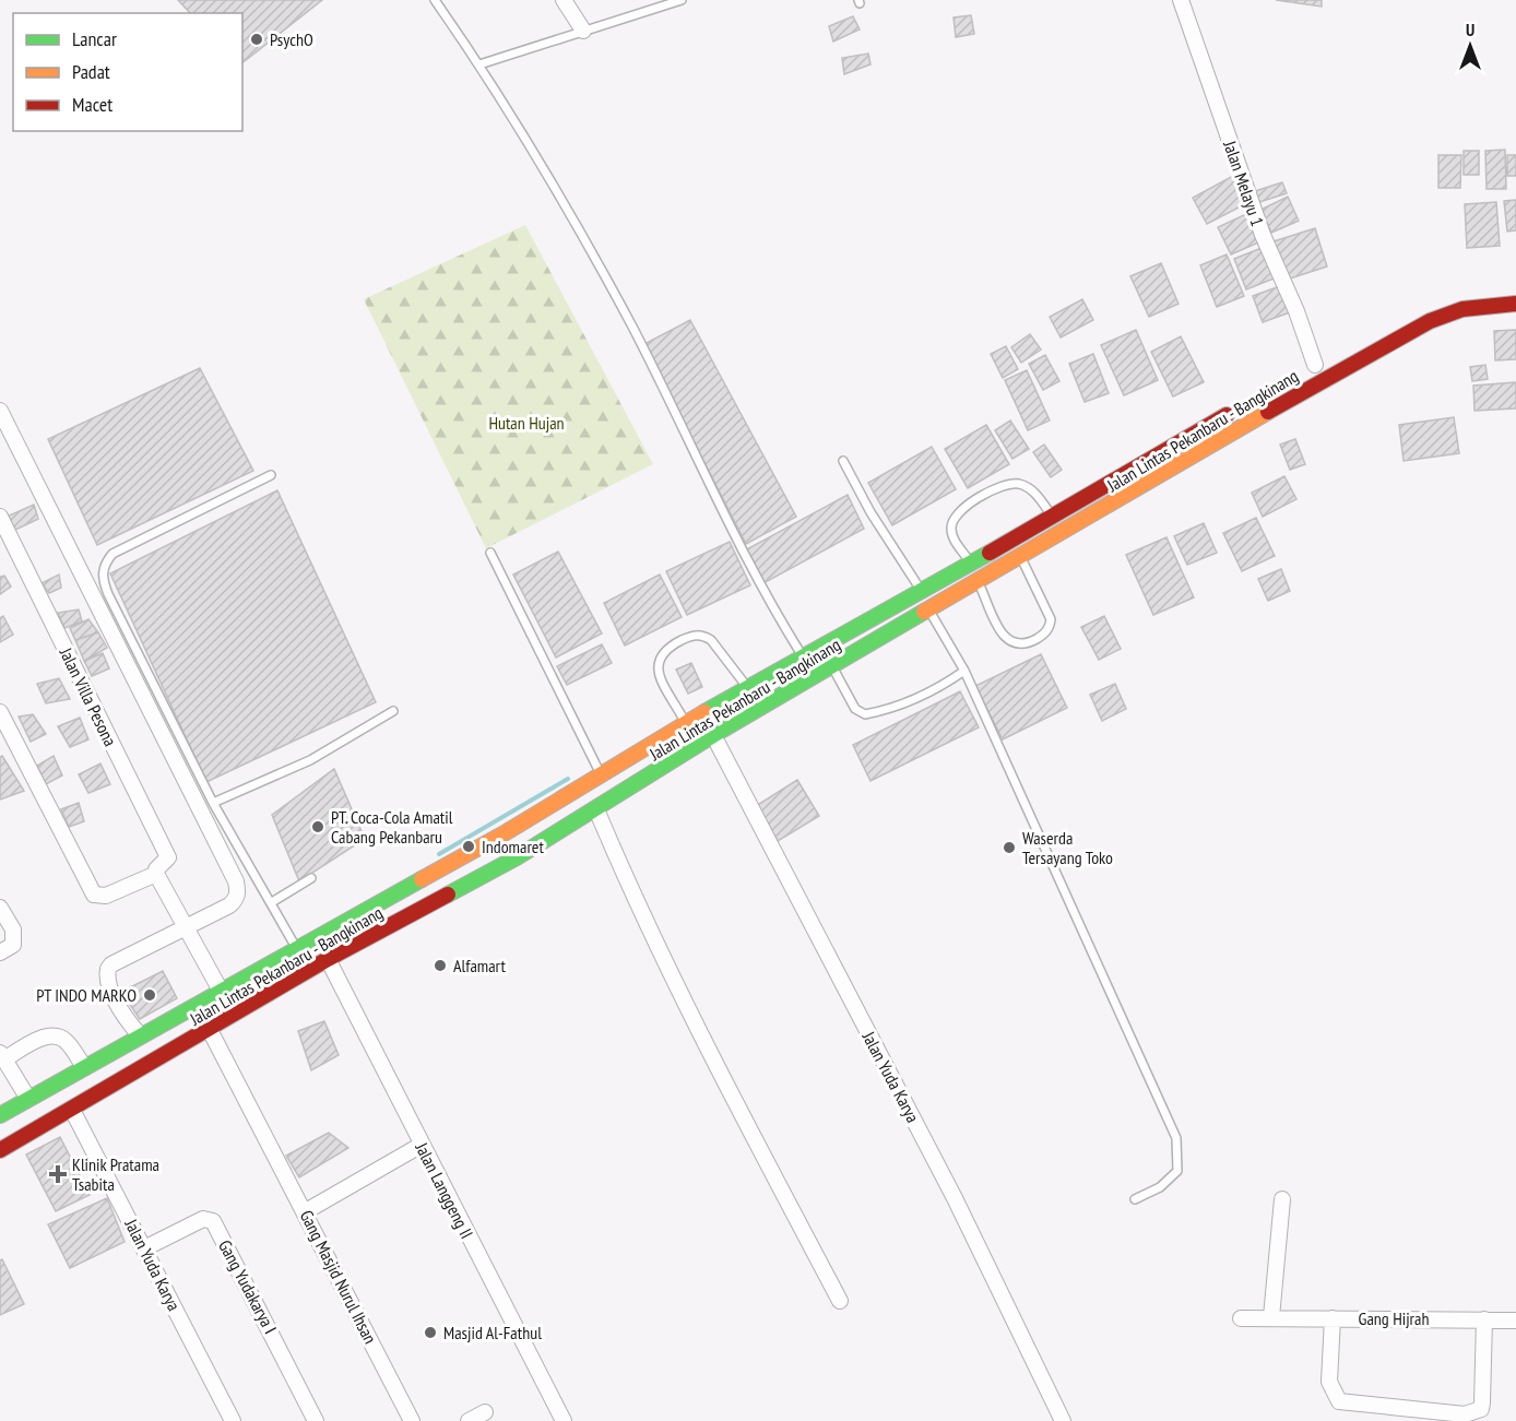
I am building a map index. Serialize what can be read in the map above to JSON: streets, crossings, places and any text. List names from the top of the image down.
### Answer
{
  "streets": {
    "highway": ["Jalan Lintas Pekanbaru - Bangkinang"],
    "street": [
      "Jalan Melayu 1",
      "Jalan Villa Pesona",
      "Jalan Yuda Karya",
      "Jalan Langgeng II",
      "Gang Masjid Nurul Ihsan",
      "Gang Yudakarya I",
      "Gang Hijrah"
    ]
  },
  "crossings": [
    ["Jalan Lintas Pekanbaru - Bangkinang", "Jalan Yuda Karya"],
    ["Jalan Lintas Pekanbaru - Bangkinang", "Jalan Langgeng II"],
    ["Jalan Lintas Pekanbaru - Bangkinang", "Gang Masjid Nurul Ihsan"],
    ["Jalan Yuda Karya", "Gang Yudakarya I"]
  ],
  "parks": ["Hutan Hujan"],
  "places": {
    "other": [
      "PsychO",
      "PT. Coca-Cola Amatil Cabang Pekanbaru",
      "Indomaret",
      "Waserda Tersayang Toko",
      "Alfamart",
      "PT INDO MARKO",
      "Masjid Al-Fathul"
    ],
    "health": ["Klinik Pratama Tsabita"]
  },
  "legend": ["Lancar", "Padat", "Macet"],
  "north": "top"
}
